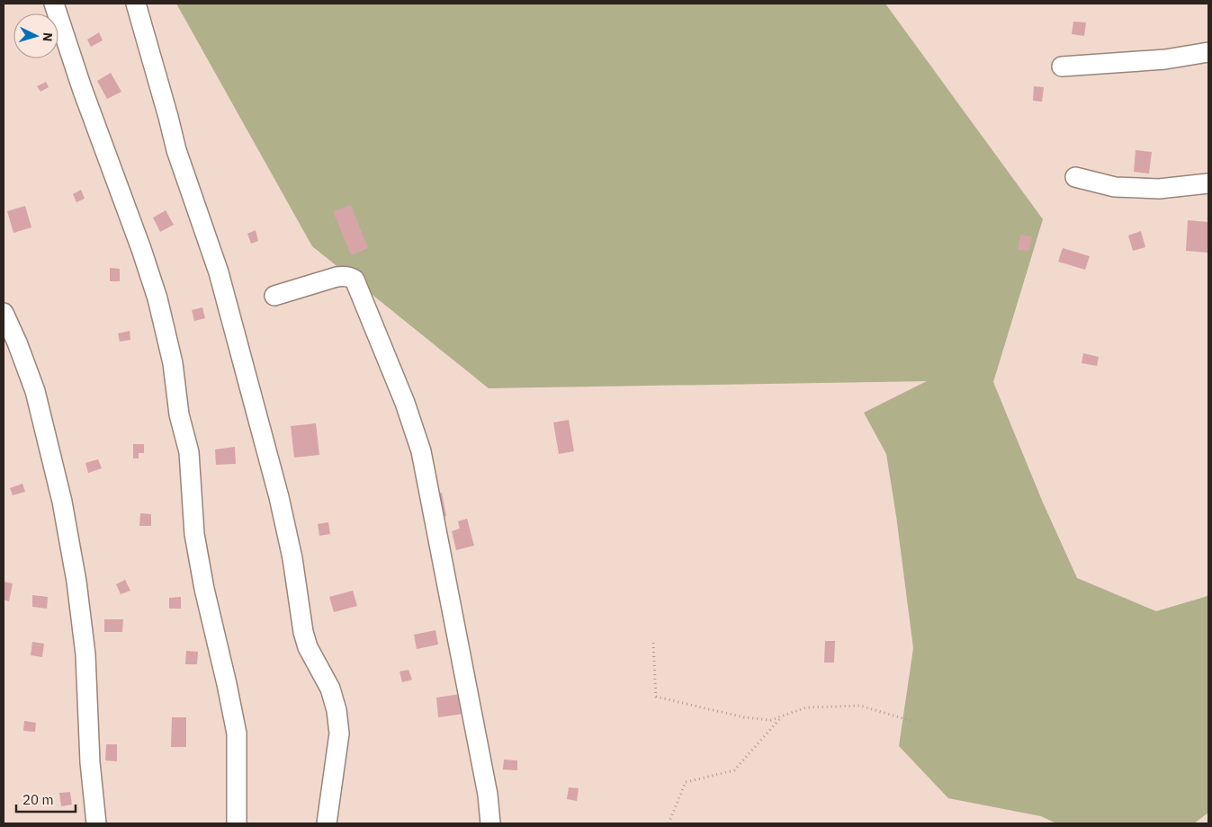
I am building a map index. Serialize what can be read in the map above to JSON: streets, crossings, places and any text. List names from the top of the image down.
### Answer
{
  "scale_bar": "20 m",
  "north": "right"
}
